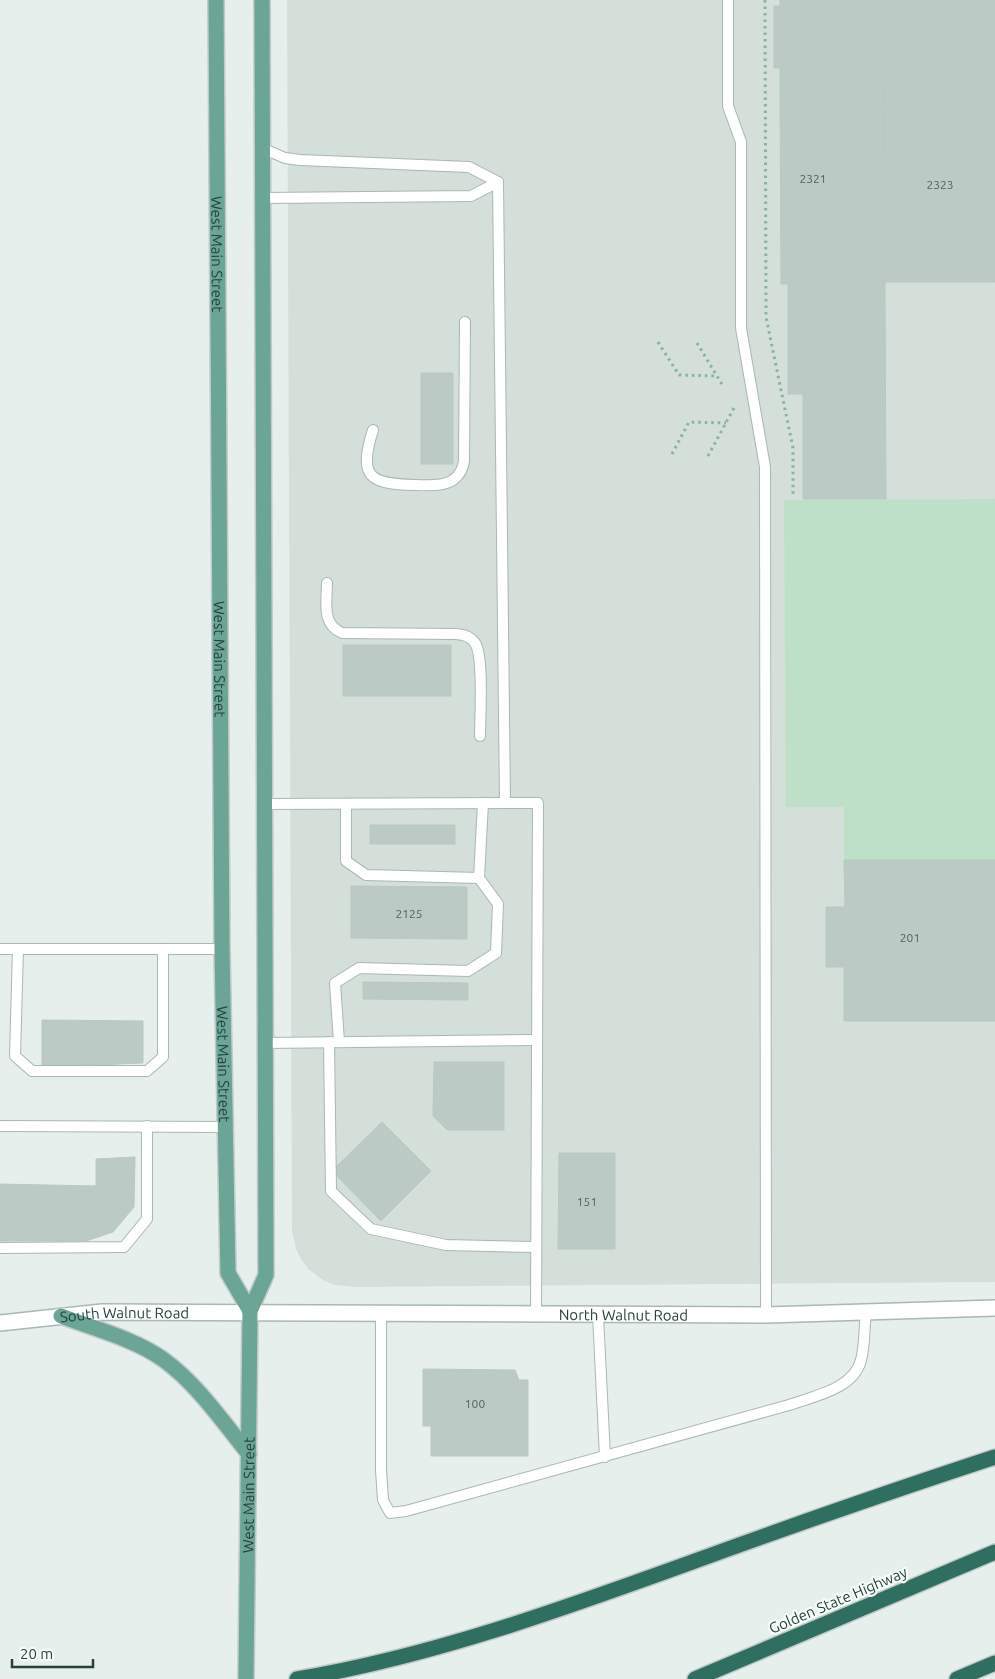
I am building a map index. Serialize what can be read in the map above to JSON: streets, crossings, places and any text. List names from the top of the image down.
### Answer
{
  "streets": {
    "highway": ["Golden State Highway"],
    "main road": ["West Main Street"],
    "street": ["South Walnut Road", "North Walnut Road"]
  },
  "crossings": [
    ["West Main Street", "South Walnut Road"],
    ["West Main Street", "North Walnut Road"],
    ["South Walnut Road", "North Walnut Road"]
  ],
  "house_numbers": [
    "2321",
    "2323",
    "2125",
    "201",
    "151",
    "100"
  ],
  "scale_bar": "20 m"
}
